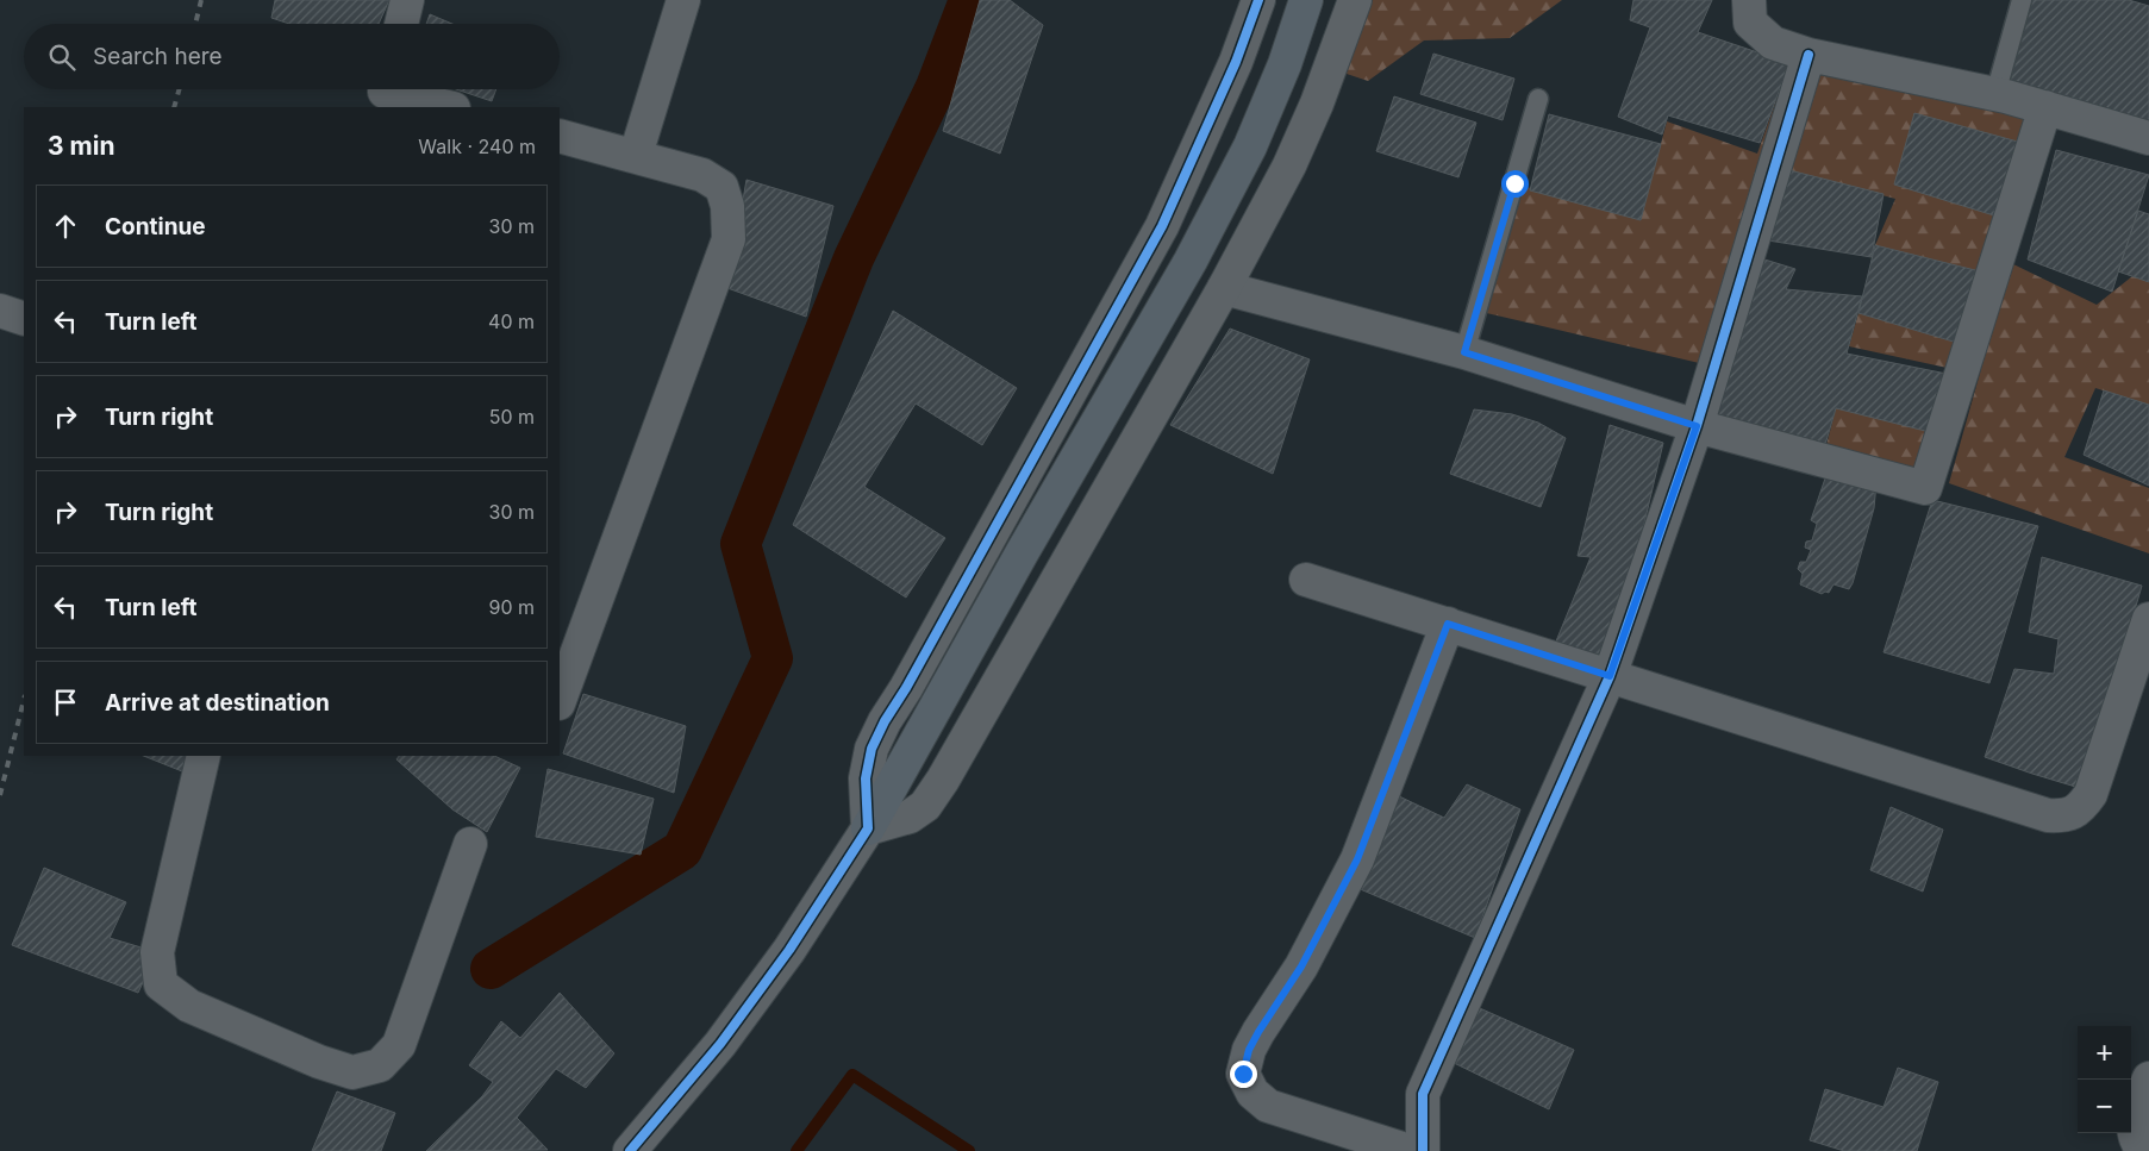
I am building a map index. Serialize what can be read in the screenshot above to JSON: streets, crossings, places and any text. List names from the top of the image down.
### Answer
{
  "page": {
    "search": "Search here",
    "heading": ["3 min", "Walk · 240 m"],
    "list": [
      ["Continue", "30 m"],
      ["Turn left", "40 m"],
      ["Turn right", "50 m"],
      ["Turn right", "30 m"],
      ["Turn left", "90 m"],
      "Arrive at destination"
    ],
    "map_buttons": ["+", "−"]
  }
}
